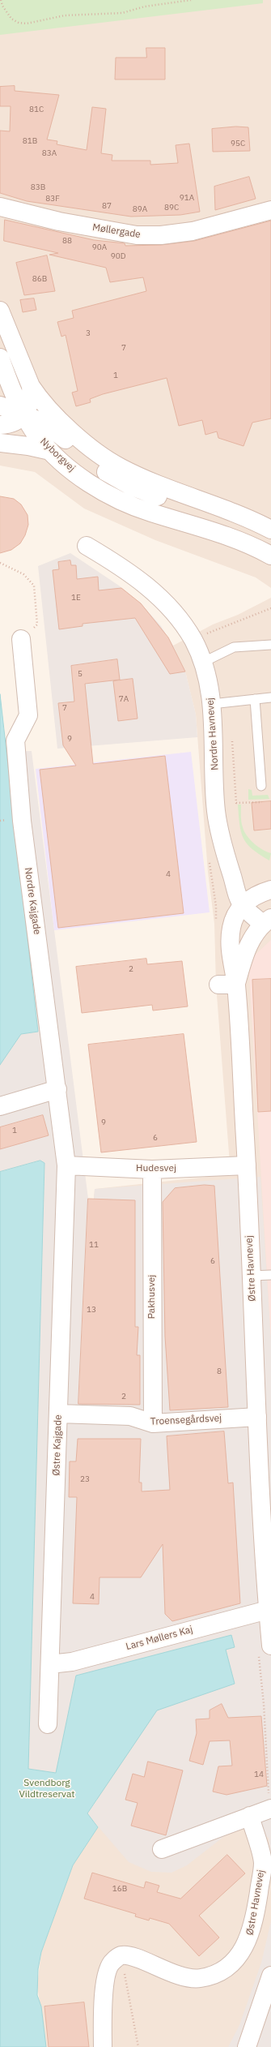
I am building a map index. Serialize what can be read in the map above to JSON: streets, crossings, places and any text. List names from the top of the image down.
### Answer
{
  "streets": {
    "street": [
      "Møllergade",
      "Nyborgvej",
      "Nordre Havnevej",
      "Nordre Kajgade",
      "Hudesvej",
      "Østre Havnevej",
      "Pakhusvej",
      "Troensegårdsvej",
      "Østre Kajgade",
      "Lars Møllers Kaj"
    ]
  },
  "crossings": [
    ["Nordre Havnevej", "Østre Havnevej"],
    ["Nordre Kajgade", "Hudesvej"],
    ["Nordre Kajgade", "Østre Kajgade"],
    ["Hudesvej", "Østre Havnevej"],
    ["Hudesvej", "Pakhusvej"],
    ["Hudesvej", "Østre Kajgade"],
    ["Østre Havnevej", "Troensegårdsvej"],
    ["Østre Havnevej", "Lars Møllers Kaj"],
    ["Pakhusvej", "Troensegårdsvej"],
    ["Troensegårdsvej", "Østre Kajgade"],
    ["Østre Kajgade", "Lars Møllers Kaj"]
  ],
  "parks": ["Svendborg Vildtreservat"],
  "house_numbers": [
    "81C",
    "81B",
    "95C",
    "83A",
    "83B",
    "91A",
    "83F",
    "87",
    "89C",
    "89A",
    "88",
    "90A",
    "90D",
    "86B",
    "3",
    "7",
    "1",
    "1E",
    "5",
    "7A",
    "7",
    "9",
    "4",
    "2",
    "9",
    "1",
    "6",
    "11",
    "6",
    "13",
    "8",
    "2",
    "23",
    "4",
    "14",
    "16B"
  ]
}
